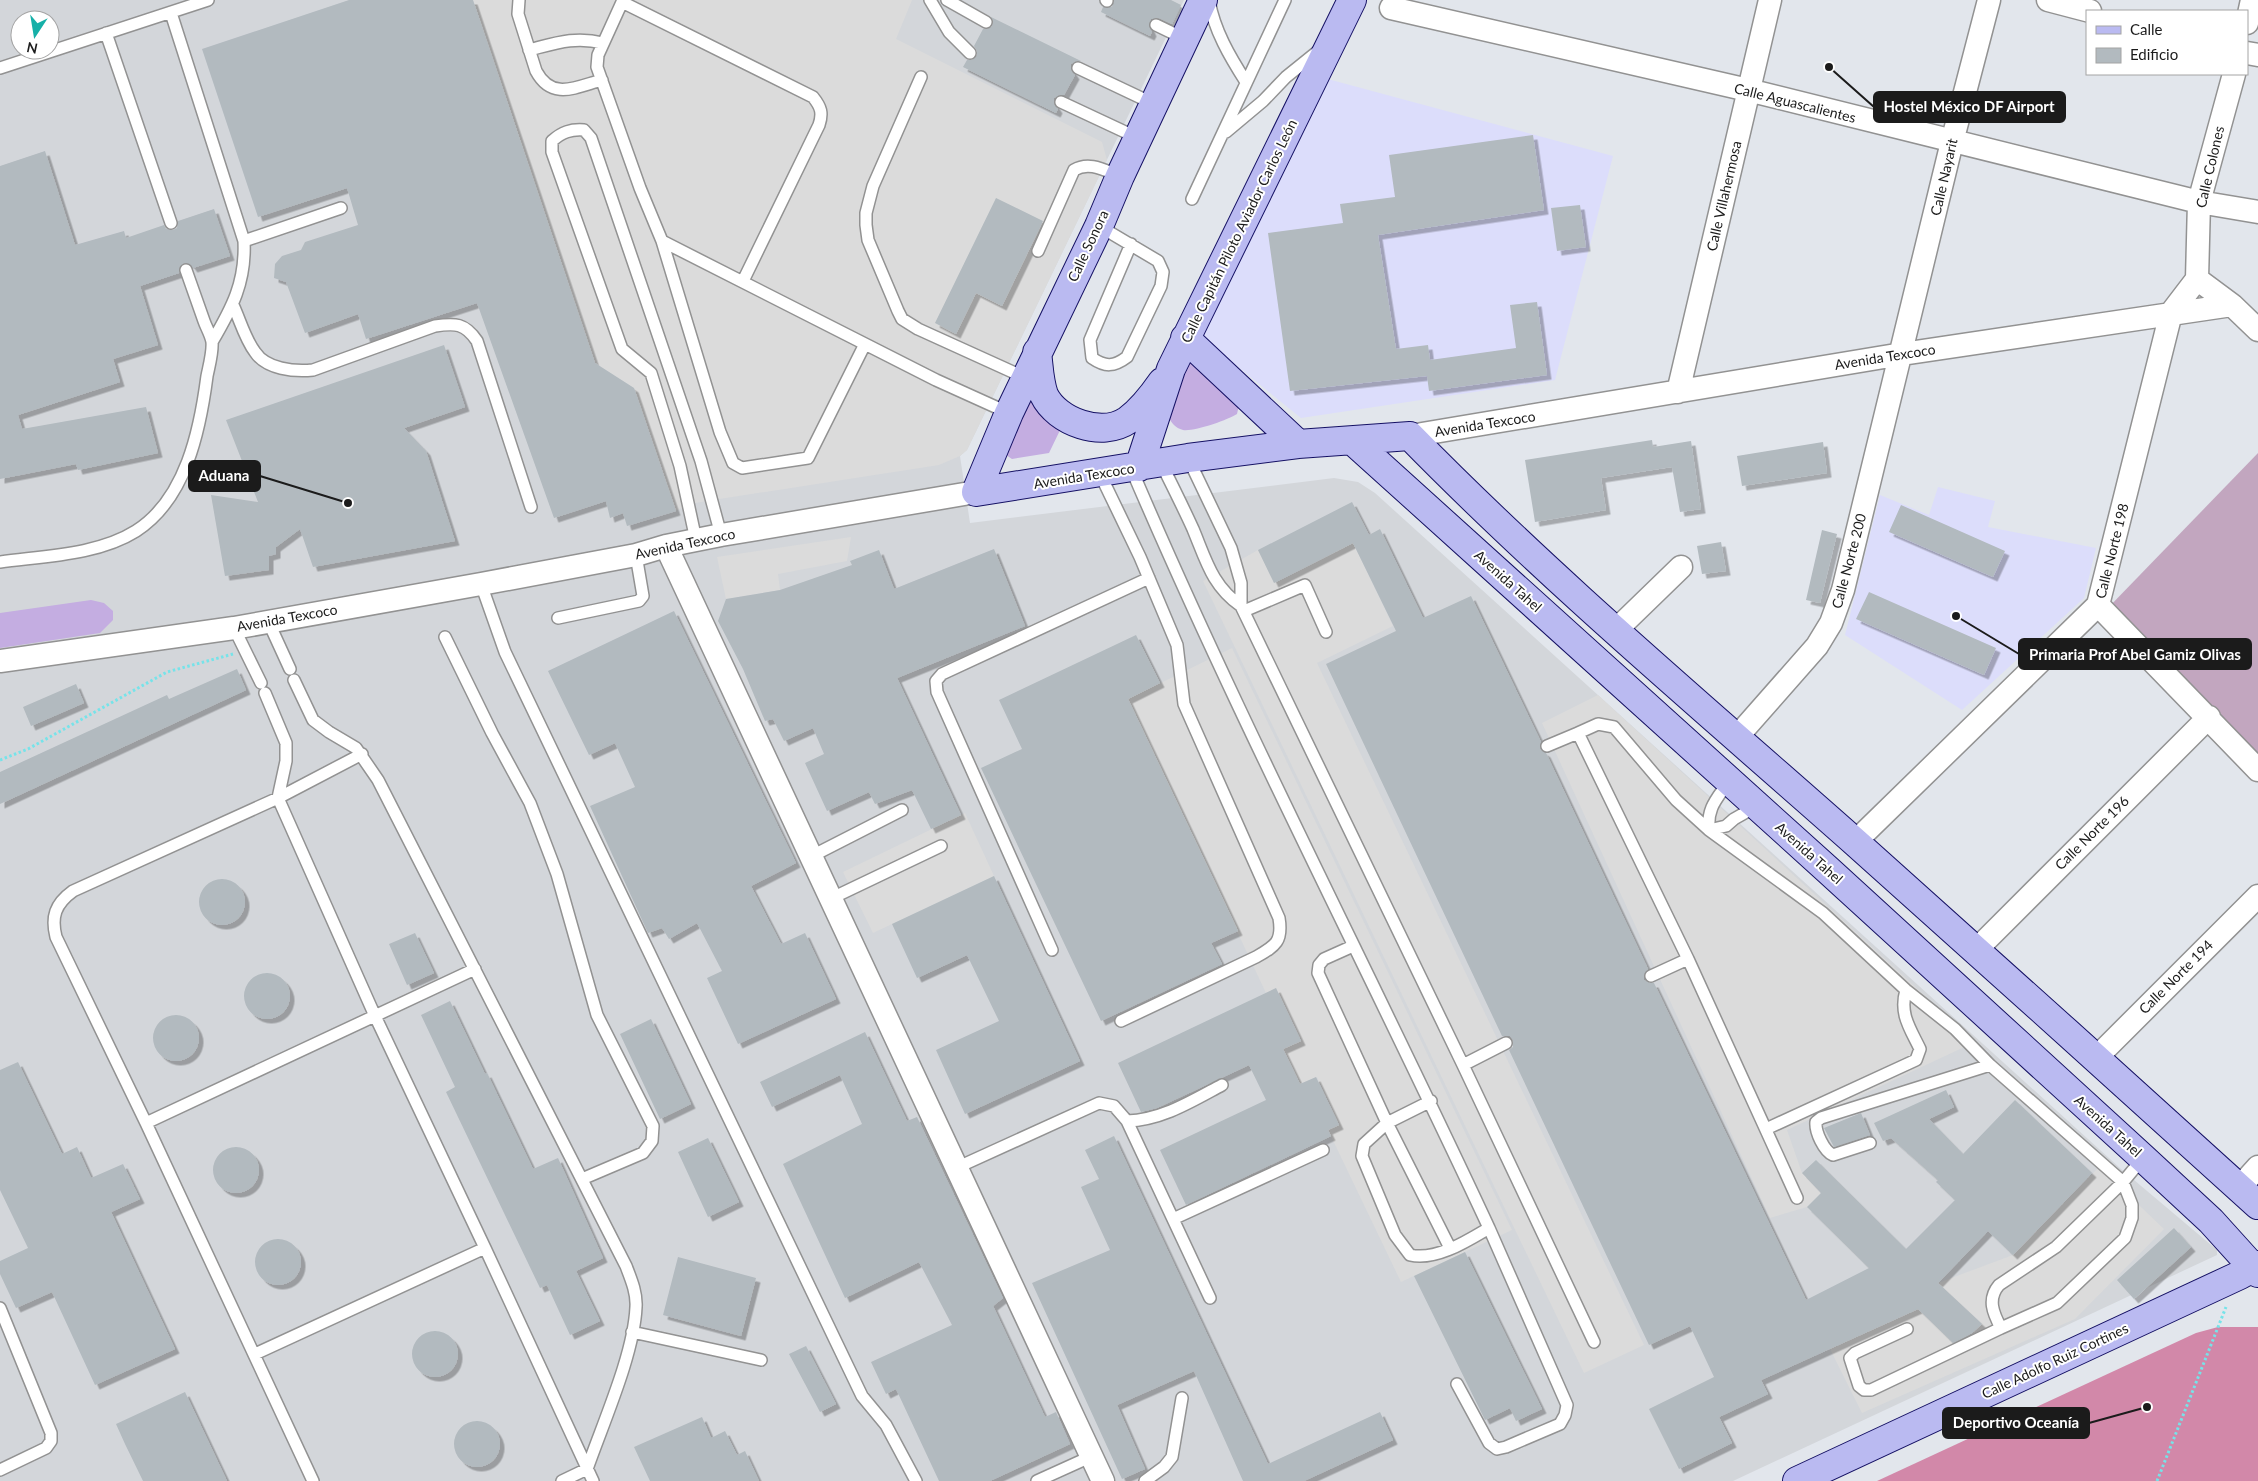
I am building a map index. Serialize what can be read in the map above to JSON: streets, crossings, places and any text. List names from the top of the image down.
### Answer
{
  "streets": {
    "street": [
      "Calle Aguascalientes",
      "Calle Colones",
      "Calle Nayarit",
      "Calle Villahermosa",
      "Calle Capitán Piloto Aviador Carlos León",
      "Calle Sonora",
      "Avenida Texcoco",
      "Calle Norte 198",
      "Calle Norte 200",
      "Avenida Tahel",
      "Calle Norte 196",
      "Calle Norte 194",
      "Calle Adolfo Ruiz Cortines"
    ]
  },
  "crossings": [
    ["Calle Aguascalientes", "Calle Colones"],
    ["Calle Aguascalientes", "Calle Nayarit"],
    ["Calle Aguascalientes", "Calle Villahermosa"],
    ["Calle Nayarit", "Avenida Texcoco"],
    ["Calle Nayarit", "Calle Norte 200"],
    ["Calle Villahermosa", "Avenida Texcoco"],
    ["Calle Capitán Piloto Aviador Carlos León", "Avenida Texcoco"],
    ["Calle Sonora", "Avenida Texcoco"],
    ["Avenida Texcoco", "Calle Norte 198"],
    ["Avenida Texcoco", "Calle Norte 200"],
    ["Avenida Texcoco", "Avenida Tahel"],
    ["Avenida Tahel", "Calle Adolfo Ruiz Cortines"]
  ],
  "places": [
    "Hostel México DF Airport",
    "Aduana",
    "Primaria Prof Abel Gamiz Olivas",
    "Deportivo Oceanía"
  ],
  "legend": ["Calle", "Edificio"],
  "north": "bottom"
}
